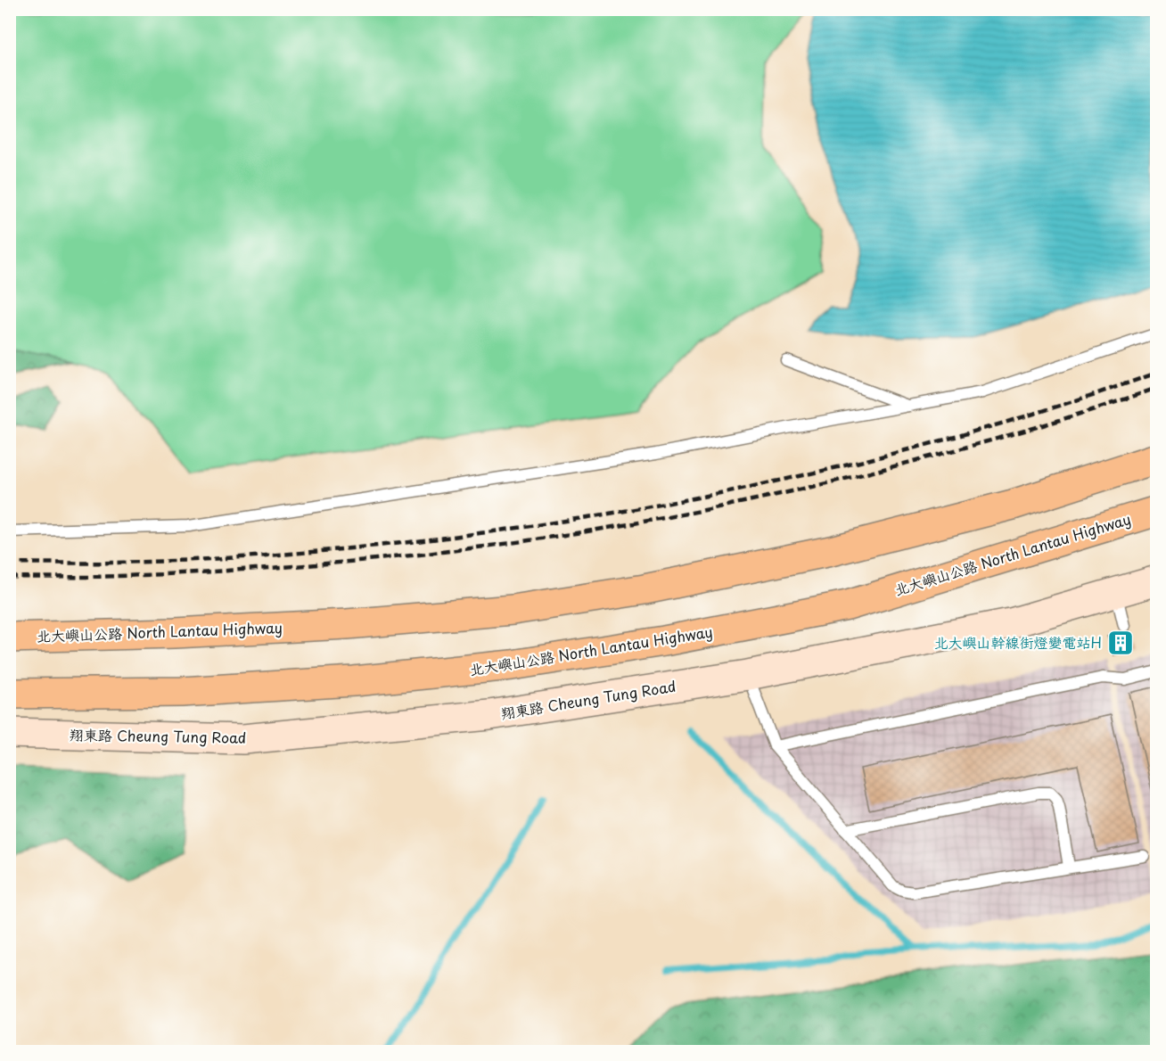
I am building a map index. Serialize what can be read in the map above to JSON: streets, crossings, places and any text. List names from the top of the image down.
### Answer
{
  "streets": {
    "highway": ["北大嶼山公路 North Lantau Highway"],
    "main road": ["翔東路 Cheung Tung Road"]
  },
  "places": {
    "building": ["北大嶼山幹線街燈變電站H"]
  }
}
